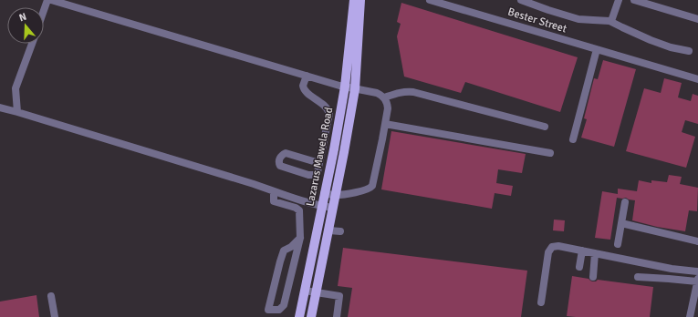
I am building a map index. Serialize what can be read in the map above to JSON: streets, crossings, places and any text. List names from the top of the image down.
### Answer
{
  "streets": {
    "main road": ["Lazarus Mawela Road"],
    "street": ["Bester Street"]
  },
  "north": "top"
}
